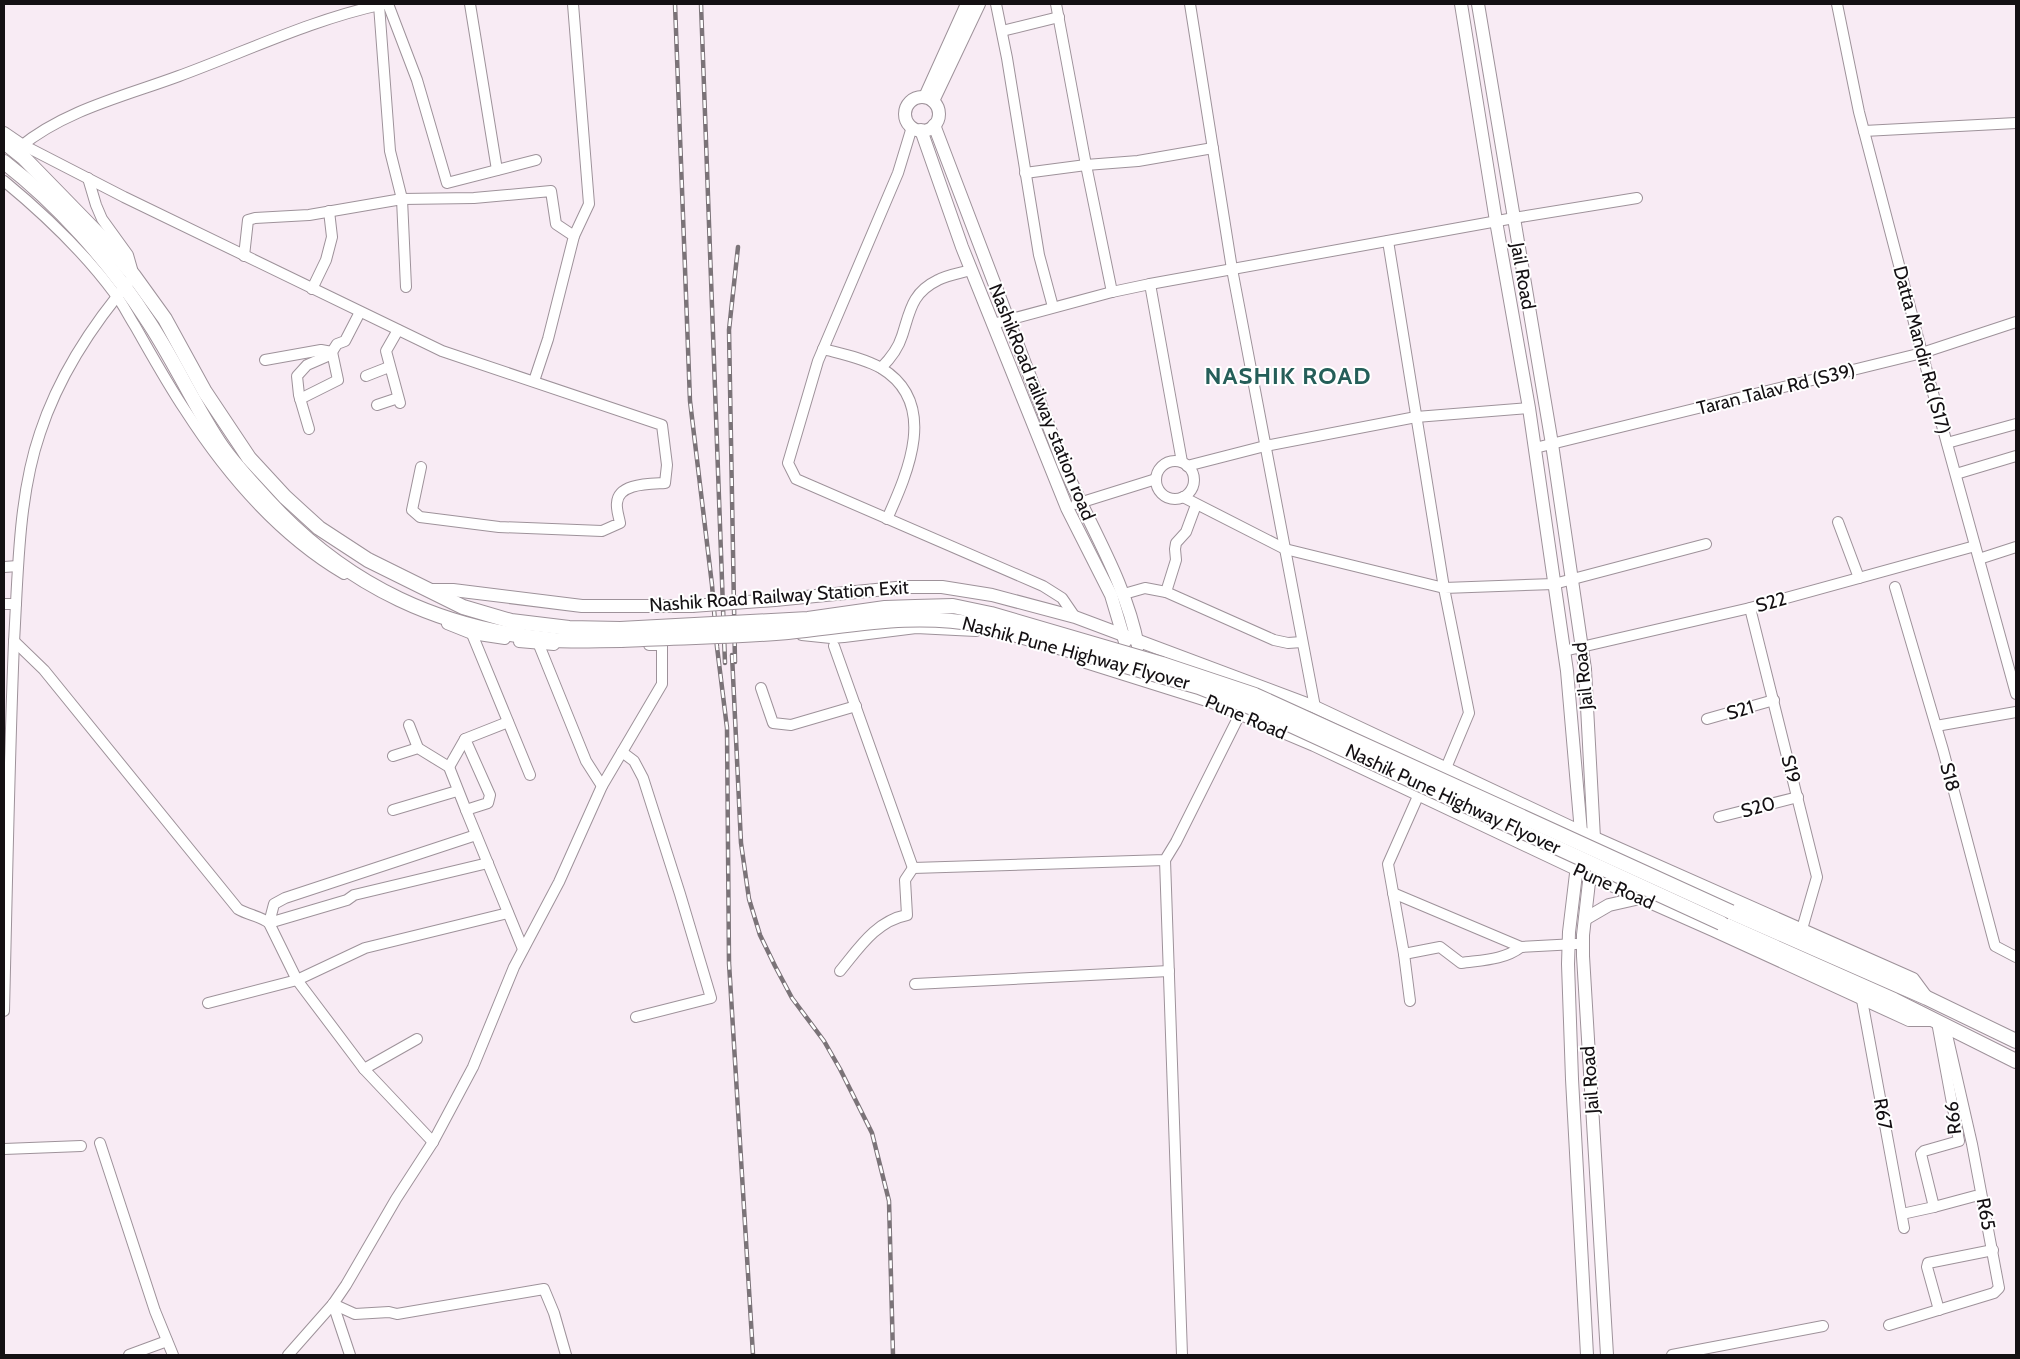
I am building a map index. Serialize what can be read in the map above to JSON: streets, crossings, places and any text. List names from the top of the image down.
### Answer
{
  "streets": {
    "highway": ["Nashik Pune Highway Flyover"],
    "main road": [
      "Jail Road",
      "NashikRoad railway station road",
      "Nashik Road Railway Station Exit",
      "Pune Road"
    ],
    "street": [
      "Datta Mandir Rd (S17)",
      "Taran Talav Rd (S39)",
      "S22",
      "S21",
      "S19",
      "S18",
      "S20",
      "R67",
      "R66",
      "R65"
    ]
  },
  "crossings": [
    ["Jail Road", "Taran Talav Rd (S39)"],
    ["Jail Road", "Nashik Road Railway Station Exit"],
    ["Jail Road", "S22"],
    ["Jail Road", "Pune Road"],
    ["Datta Mandir Rd (S17)", "Taran Talav Rd (S39)"],
    ["Datta Mandir Rd (S17)", "S22"],
    ["NashikRoad railway station road", "Nashik Road Railway Station Exit"],
    ["NashikRoad railway station road", "Pune Road"],
    ["Nashik Road Railway Station Exit", "Nashik Pune Highway Flyover"],
    ["Nashik Road Railway Station Exit", "S19"],
    ["S22", "S19"],
    ["Nashik Pune Highway Flyover", "Pune Road"],
    ["Nashik Pune Highway Flyover", "R66"],
    ["Nashik Pune Highway Flyover", "R65"],
    ["S21", "S19"],
    ["Pune Road", "R67"],
    ["Pune Road", "R66"],
    ["Pune Road", "R65"],
    ["S19", "S20"],
    ["R66", "R65"]
  ],
  "districts": ["NASHIK ROAD"]
}
